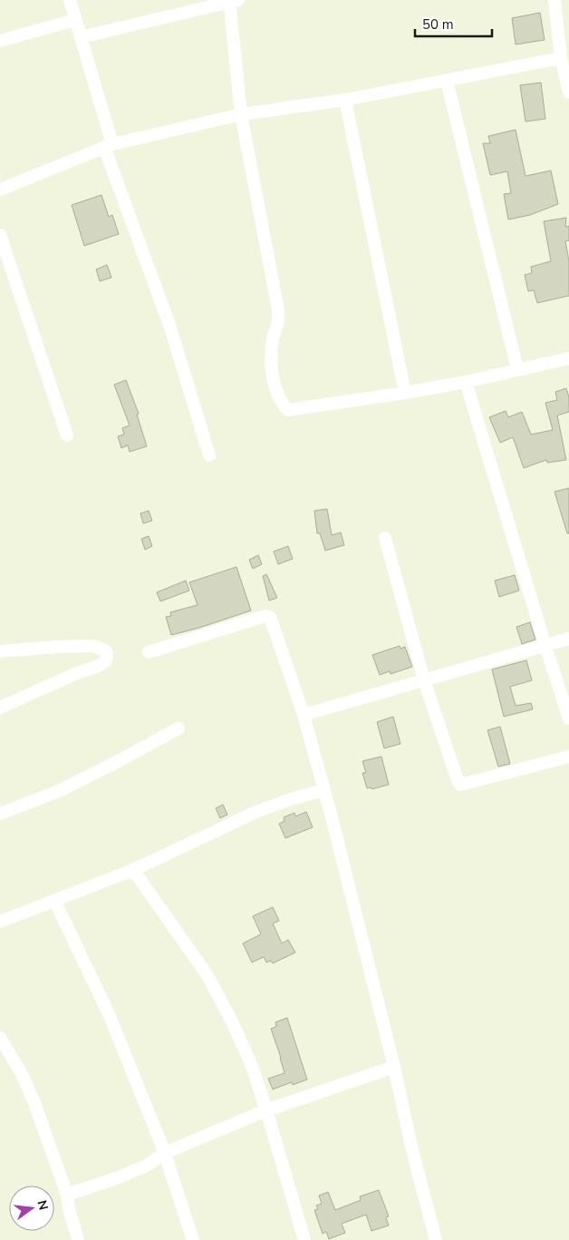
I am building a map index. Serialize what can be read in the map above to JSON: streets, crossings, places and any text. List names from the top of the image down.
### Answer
{
  "scale_bar": "50 m",
  "north": "right"
}
